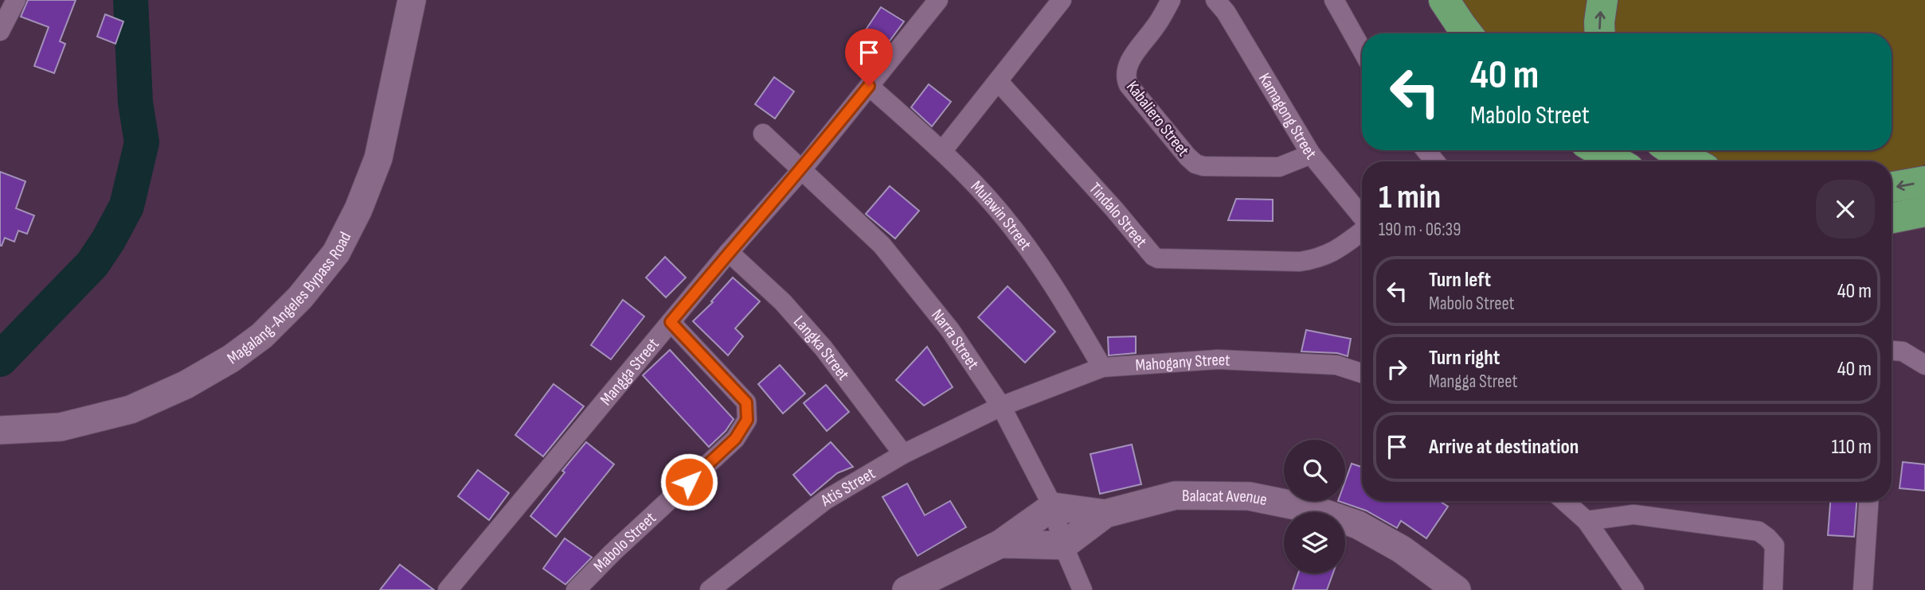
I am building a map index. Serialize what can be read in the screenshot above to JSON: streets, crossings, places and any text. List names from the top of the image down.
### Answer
{
  "streets": {
    "street": [
      "Kamagong Street",
      "Kabaliero Street",
      "Tindalo Street",
      "Mulawin Street",
      "Magalang-Angeles Bypass Road",
      "Narra Street",
      "Langka Street",
      "Mahogany Street",
      "Mangga Street",
      "Atis Street",
      "Balacat Avenue",
      "Mabolo Street"
    ]
  },
  "crossings": [
    ["Kamagong Street", "Kabaliero Street"],
    ["Mulawin Street", "Mahogany Street"],
    ["Mulawin Street", "Mangga Street"],
    ["Narra Street", "Mahogany Street"],
    ["Narra Street", "Mangga Street"],
    ["Narra Street", "Atis Street"],
    ["Narra Street", "Balacat Avenue"],
    ["Langka Street", "Mangga Street"],
    ["Langka Street", "Atis Street"],
    ["Mahogany Street", "Atis Street"],
    ["Mangga Street", "Mabolo Street"]
  ],
  "page": {
    "turn": ["40 m", "Mabolo Street"],
    "heading": ["1 min", "190 m · 06:39"],
    "list": [
      {
        "name": "Turn left",
        "note": "Mabolo Street",
        "value": "40 m"
      },
      {
        "name": "Turn right",
        "note": "Mangga Street",
        "value": "40 m"
      },
      {
        "name": "Arrive at destination",
        "value": "110 m"
      }
    ]
  }
}
